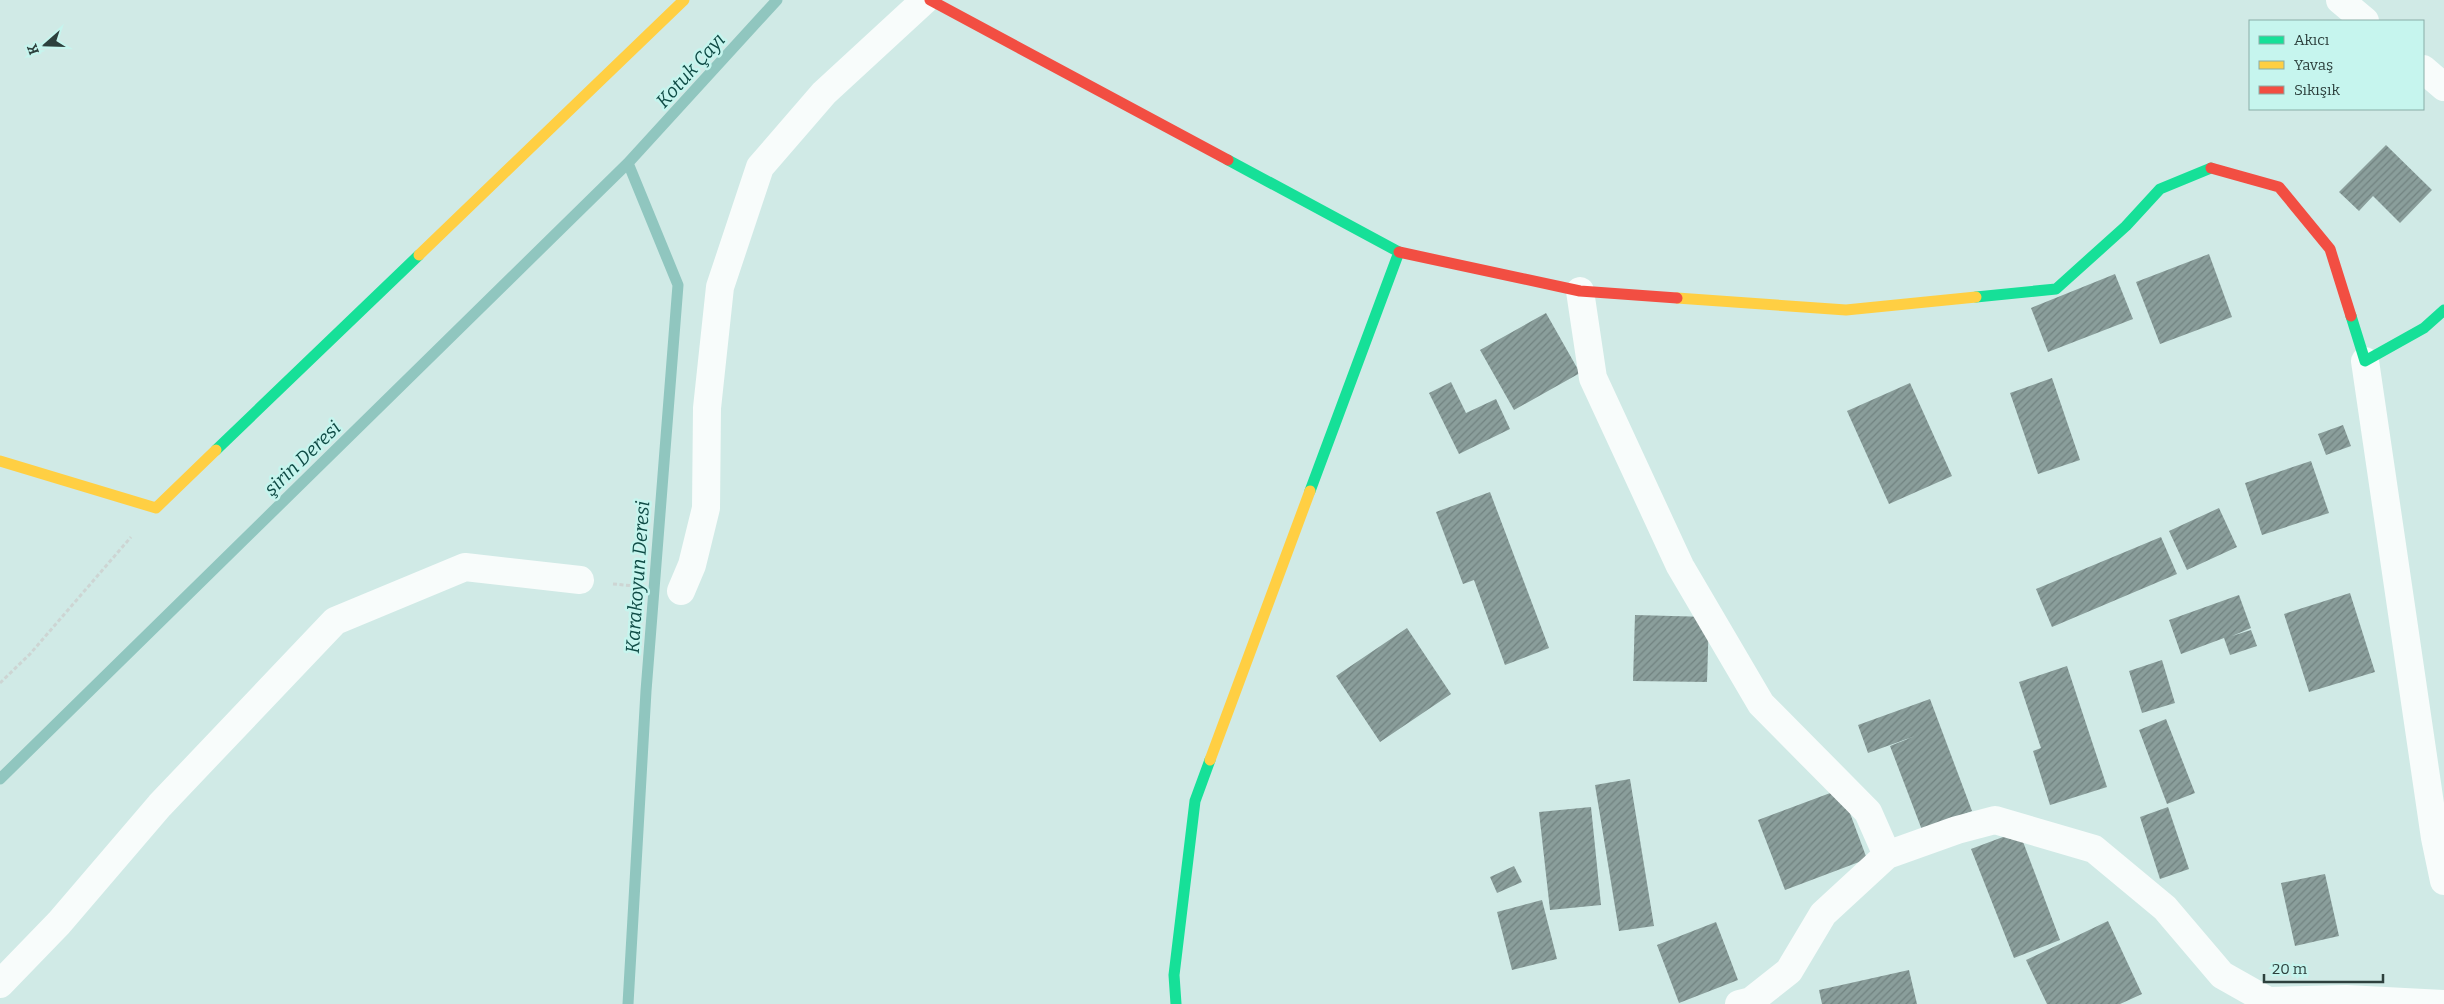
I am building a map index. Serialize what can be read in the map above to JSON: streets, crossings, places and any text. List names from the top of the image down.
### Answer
{
  "water": ["Kotuk Çayı", "şirin Deresi", "Karakoyun Deresi"],
  "legend": ["Akıcı", "Yavaş", "Sıkışık"],
  "scale_bar": "20 m",
  "north": "left"
}
